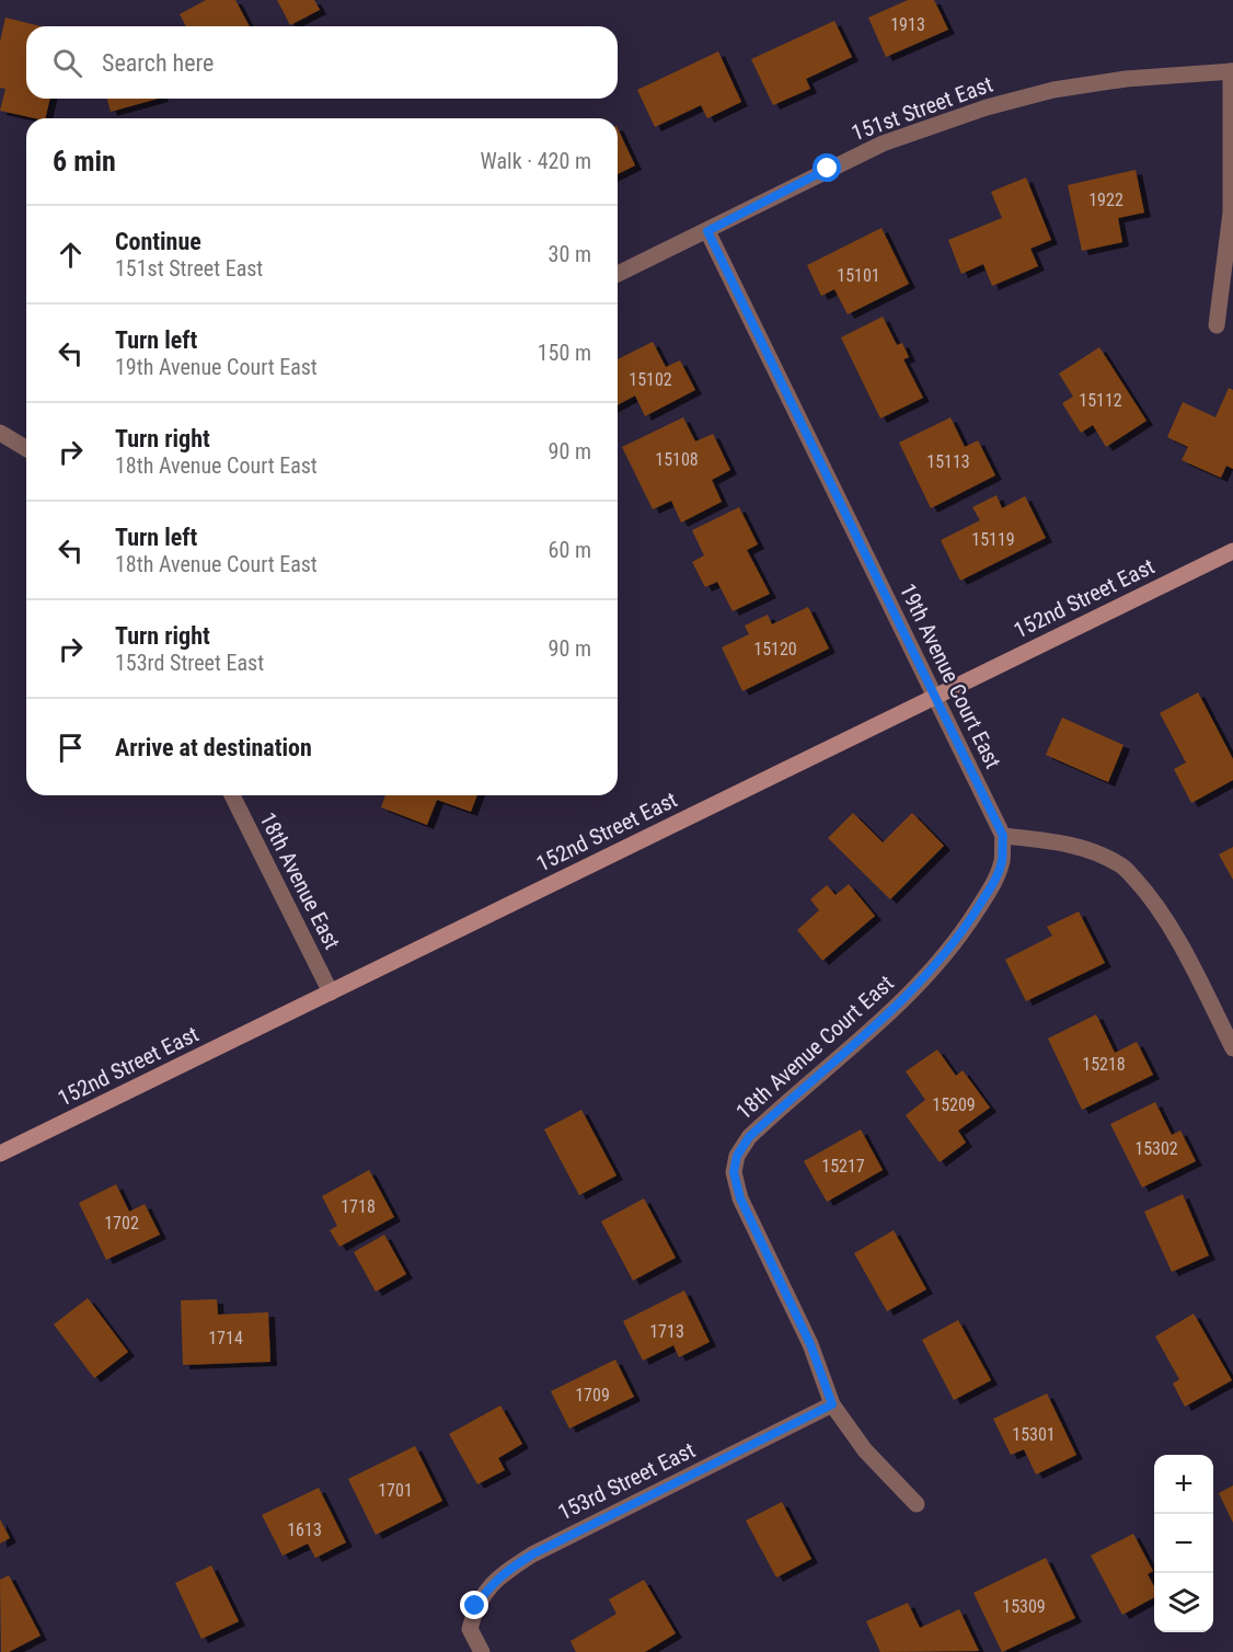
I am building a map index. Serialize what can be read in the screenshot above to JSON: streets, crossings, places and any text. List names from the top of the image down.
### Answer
{
  "streets": {
    "main road": ["152nd Street East"],
    "street": [
      "151st Street East",
      "19th Avenue Court East",
      "18th Avenue East",
      "18th Avenue Court East",
      "153rd Street East"
    ]
  },
  "crossings": [
    ["151st Street East", "19th Avenue Court East"],
    ["152nd Street East", "19th Avenue Court East"],
    ["152nd Street East", "18th Avenue East"],
    ["19th Avenue Court East", "18th Avenue Court East"],
    ["18th Avenue Court East", "153rd Street East"]
  ],
  "house_numbers": [
    "1913",
    "1922",
    "15101",
    "15102",
    "15112",
    "15108",
    "15113",
    "15119",
    "15120",
    "15218",
    "15209",
    "15302",
    "15217",
    "1718",
    "1702",
    "1713",
    "1714",
    "1709",
    "15301",
    "1701",
    "1613",
    "15309"
  ],
  "page": {
    "search": "Search here",
    "heading": ["6 min", "Walk · 420 m"],
    "list": [
      ["Continue", "151st Street East", "30 m"],
      ["Turn left", "19th Avenue Court East", "150 m"],
      ["Turn right", "18th Avenue Court East", "90 m"],
      ["Turn left", "18th Avenue Court East", "60 m"],
      ["Turn right", "153rd Street East", "90 m"],
      "Arrive at destination"
    ],
    "map_buttons": ["+", "−"]
  }
}
